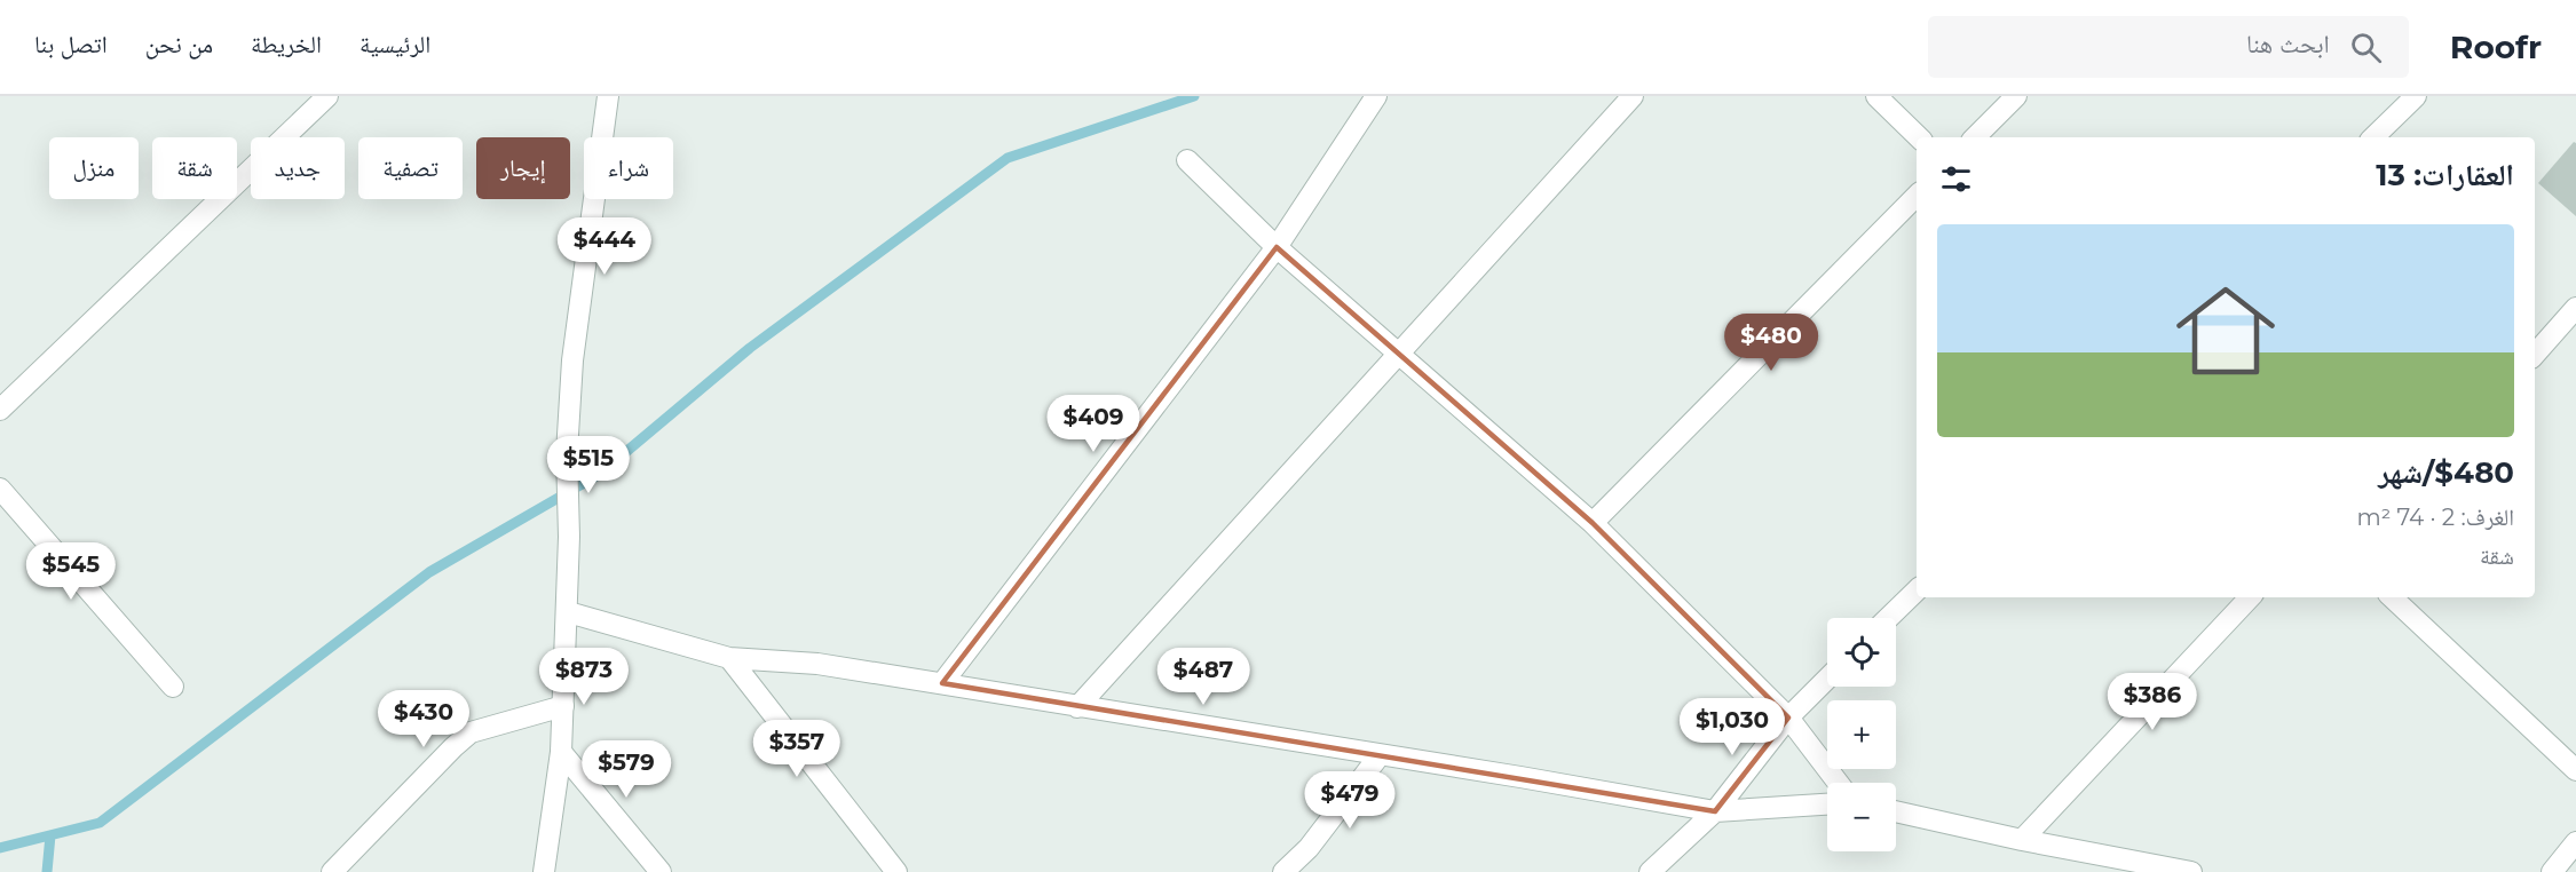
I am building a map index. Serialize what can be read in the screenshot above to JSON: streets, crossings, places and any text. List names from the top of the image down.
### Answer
{
  "page": {
    "header": "Roofr",
    "search": "ابحث هنا",
    "nav": [
      "الرئيسية",
      "الخريطة",
      "من نحن",
      "اتصل بنا"
    ],
    "chip": [
      "شراء",
      "إيجار",
      "تصفية",
      "جديد",
      "شقة",
      "منزل"
    ],
    "heading": "العقارات: 13",
    "price": [
      "$444",
      "$480",
      "$409",
      "$515",
      "$545",
      "$873",
      "$487",
      "$386",
      "$430",
      "$1,030",
      "$357",
      "$579",
      "$479"
    ],
    "list": [
      {
        "name": "$480/شهر",
        "note": "الغرف: 2 · 74 m² · شقة"
      }
    ],
    "map_buttons": ["+", "−"]
  }
}
